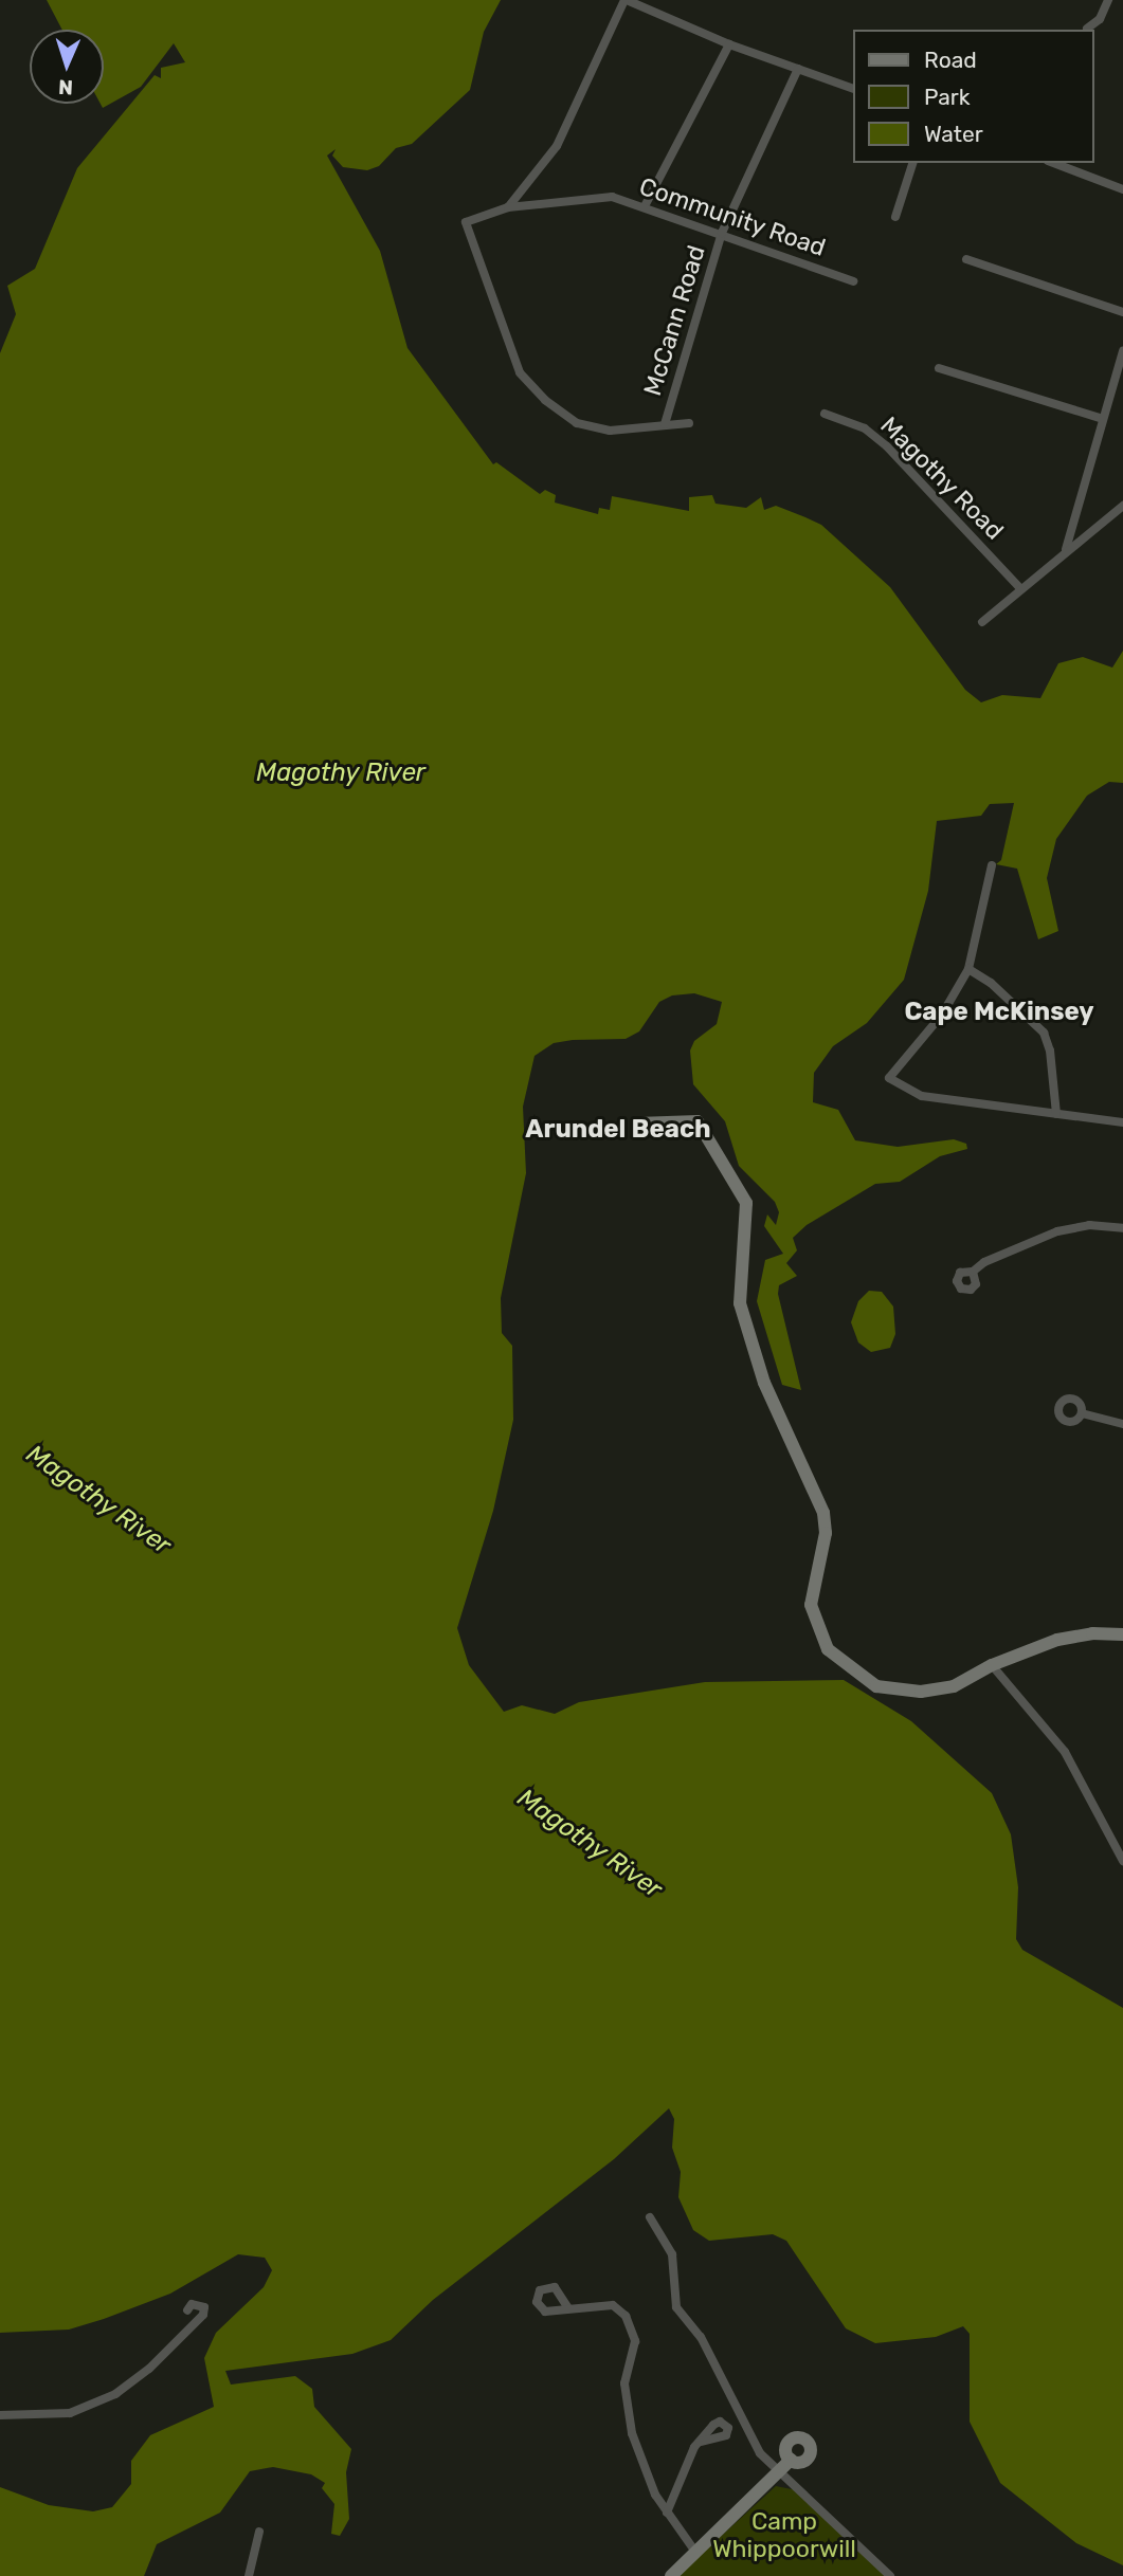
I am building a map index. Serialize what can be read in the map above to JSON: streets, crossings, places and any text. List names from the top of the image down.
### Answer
{
  "streets": {
    "street": ["Community Road", "McCann Road", "Magothy Road"]
  },
  "crossings": [
    ["Community Road", "McCann Road"]
  ],
  "districts": ["Cape McKinsey", "Arundel Beach"],
  "water": ["Magothy River"],
  "parks": ["Camp Whippoorwill"],
  "legend": ["Road", "Park", "Water"],
  "north": "bottom"
}
